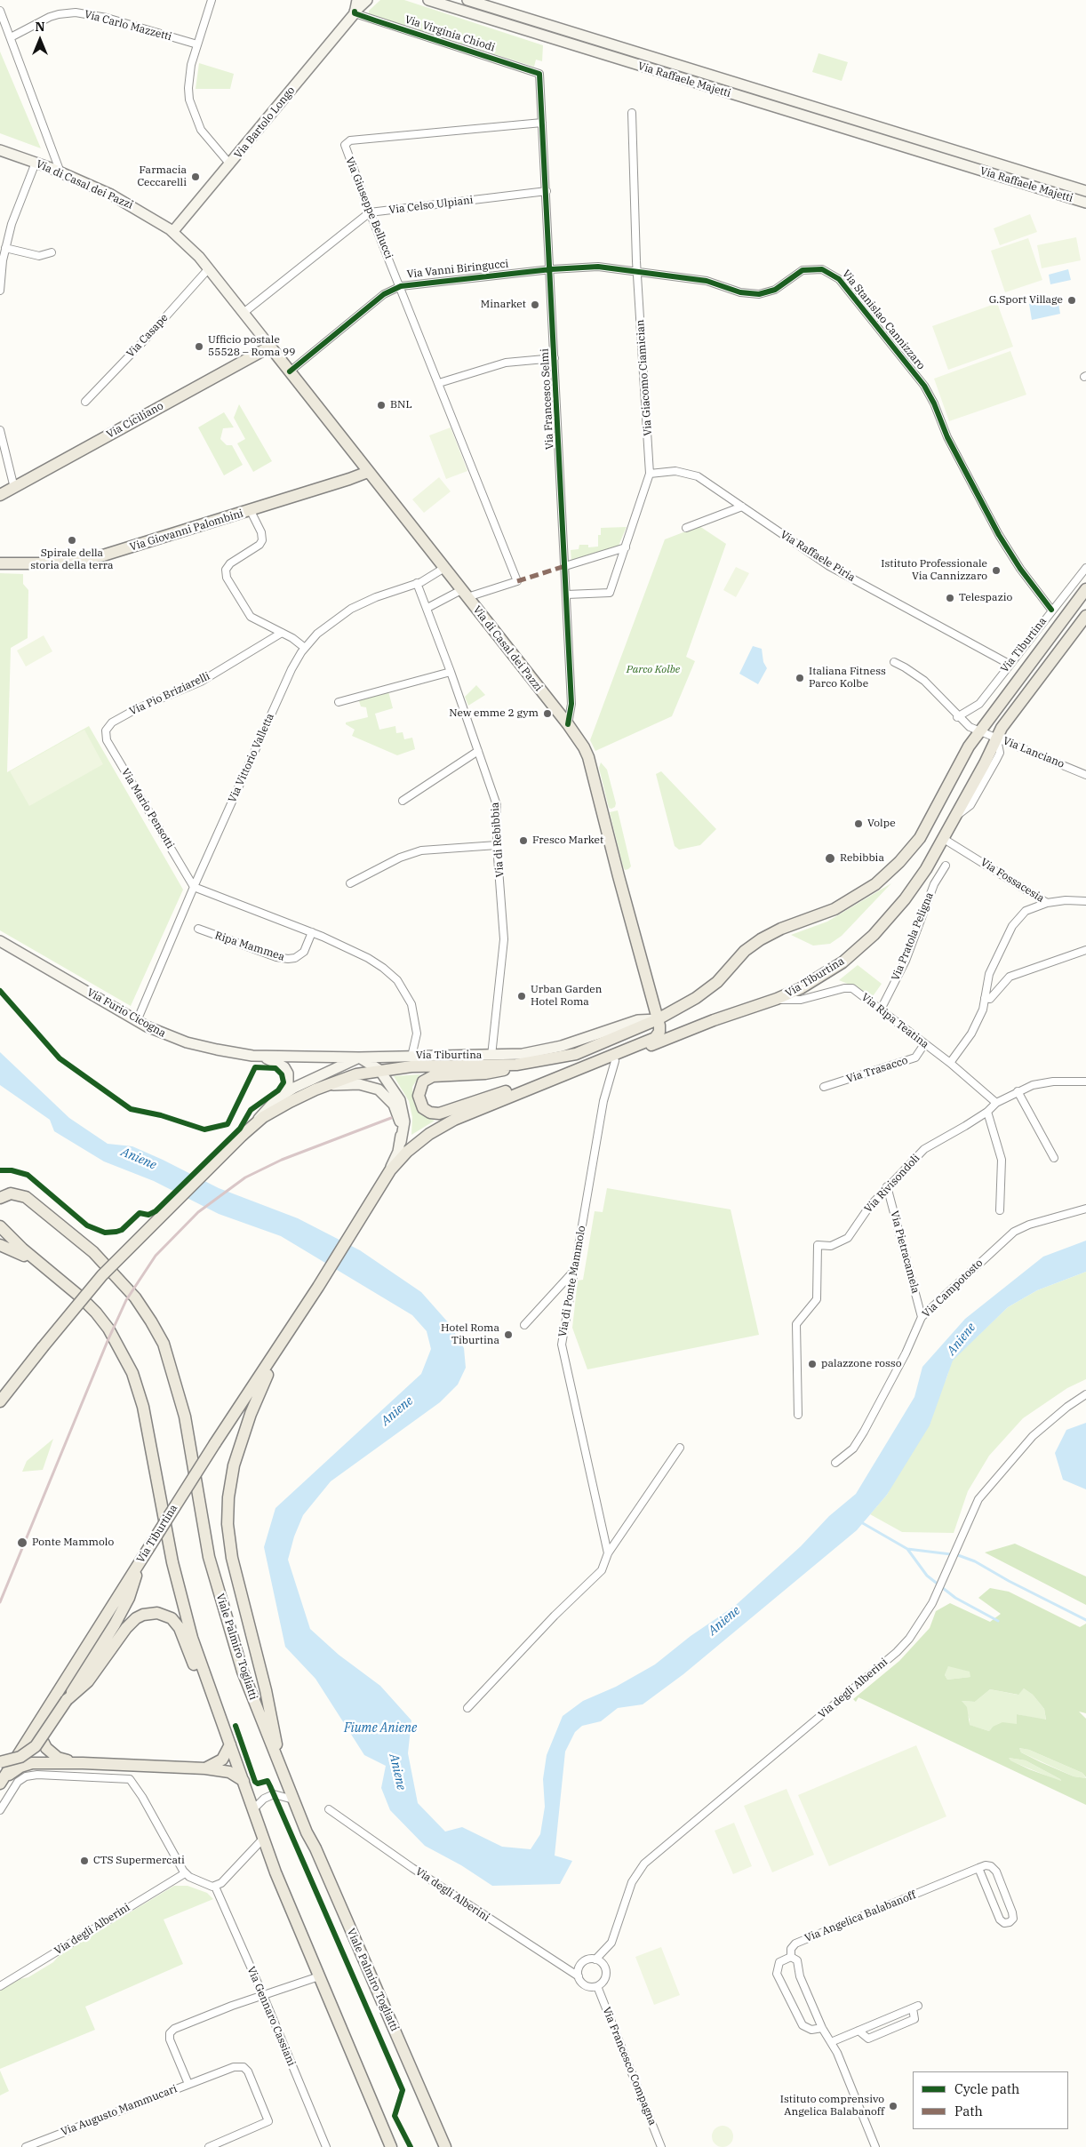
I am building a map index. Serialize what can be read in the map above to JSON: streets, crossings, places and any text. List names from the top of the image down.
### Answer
{
  "streets": {
    "main road": [
      "Via di Casal dei Pazzi",
      "Via Ciciliano",
      "Via Giovanni Palombini",
      "Via Tiburtina",
      "Viale Palmiro Togliatti"
    ],
    "street": [
      "Via Carlo Mazzetti",
      "Via Virginia Chiodi",
      "Via Raffaele Majetti",
      "Via Bartolo Longo",
      "Via Celso Ulpiani",
      "Via Giuseppe Bellucci",
      "Via Vanni Biringucci",
      "Via Stanislao Cannizzaro",
      "Via Casape",
      "Via Giacomo Ciamician",
      "Via Francesco Selmi",
      "Via Raffaele Piria",
      "Via Pio Briziarelli",
      "Via Lanciano",
      "Via Vittorio Valletta",
      "Via Mario Pensotti",
      "Via di Rebibbia",
      "Via Fossacesia",
      "Via Pratola Peligna",
      "Ripa Mammea",
      "Via Furio Cicogna",
      "Via Ripa Teatina",
      "Via Trasacco",
      "Via Rivisondoli",
      "Via Pietracamela",
      "Via di Ponte Mammolo",
      "Via Campotosto",
      "Via degli Alberini",
      "Via Angelica Balabanoff",
      "Via Gennaro Cassiani",
      "Via Francesco Compagna",
      "Via Augusto Mammucari"
    ]
  },
  "crossings": [
    ["Via Virginia Chiodi", "Via Bartolo Longo"],
    ["Via Virginia Chiodi", "Via Francesco Selmi"],
    ["Via Bartolo Longo", "Via di Casal dei Pazzi"],
    ["Via di Casal dei Pazzi", "Via Giuseppe Bellucci"],
    ["Via di Casal dei Pazzi", "Via Vanni Biringucci"],
    ["Via di Casal dei Pazzi", "Via Casape"],
    ["Via di Casal dei Pazzi", "Via Francesco Selmi"],
    ["Via di Casal dei Pazzi", "Via Ciciliano"],
    ["Via di Casal dei Pazzi", "Via Giovanni Palombini"],
    ["Via di Casal dei Pazzi", "Via Tiburtina"],
    ["Via di Casal dei Pazzi", "Via Vittorio Valletta"],
    ["Via Celso Ulpiani", "Via Giuseppe Bellucci"],
    ["Via Celso Ulpiani", "Via Francesco Selmi"],
    ["Via Giuseppe Bellucci", "Via Vanni Biringucci"],
    ["Via Giuseppe Bellucci", "Via Francesco Selmi"],
    ["Via Vanni Biringucci", "Via Stanislao Cannizzaro"],
    ["Via Vanni Biringucci", "Via Francesco Selmi"],
    ["Via Stanislao Cannizzaro", "Via Giacomo Ciamician"],
    ["Via Stanislao Cannizzaro", "Via Francesco Selmi"],
    ["Via Stanislao Cannizzaro", "Via Tiburtina"],
    ["Via Giacomo Ciamician", "Via Francesco Selmi"],
    ["Via Giacomo Ciamician", "Via Raffaele Piria"],
    ["Via Raffaele Piria", "Via Tiburtina"],
    ["Via Tiburtina", "Via Lanciano"],
    ["Via Tiburtina", "Via di Rebibbia"],
    ["Via Tiburtina", "Via Fossacesia"],
    ["Via Tiburtina", "Via Furio Cicogna"],
    ["Via Tiburtina", "Via Ripa Teatina"],
    ["Via Tiburtina", "Via di Ponte Mammolo"],
    ["Via Pio Briziarelli", "Via Mario Pensotti"],
    ["Via Vittorio Valletta", "Via Mario Pensotti"],
    ["Via Vittorio Valletta", "Via di Rebibbia"],
    ["Via Vittorio Valletta", "Via Furio Cicogna"],
    ["Via Pratola Peligna", "Via Ripa Teatina"],
    ["Via Ripa Teatina", "Via Trasacco"],
    ["Via Ripa Teatina", "Via Rivisondoli"],
    ["Via Rivisondoli", "Via Pietracamela"],
    ["Via Pietracamela", "Via Campotosto"],
    ["Via degli Alberini", "Via Francesco Compagna"],
    ["Via Gennaro Cassiani", "Via Augusto Mammucari"]
  ],
  "water": ["Aniene", "Fiume Aniene"],
  "parks": ["Parco Kolbe"],
  "places": [
    "Farmacia Ceccarelli",
    "G.Sport Village",
    "Minarket",
    "Ufficio postale 55528 – Roma 99",
    "BNL",
    "Spirale della storia della terra",
    "Istituto Professionale Via Cannizzaro",
    "Telespazio",
    "Italiana Fitness Parco Kolbe",
    "New emme 2 gym",
    "Volpe",
    "Fresco Market",
    "Rebibbia",
    "Urban Garden Hotel Roma",
    "Hotel Roma Tiburtina",
    "palazzone rosso",
    "Ponte Mammolo",
    "CTS Supermercati",
    "Istituto comprensivo Angelica Balabanoff"
  ],
  "legend": ["Cycle path", "Path"],
  "north": "top"
}
